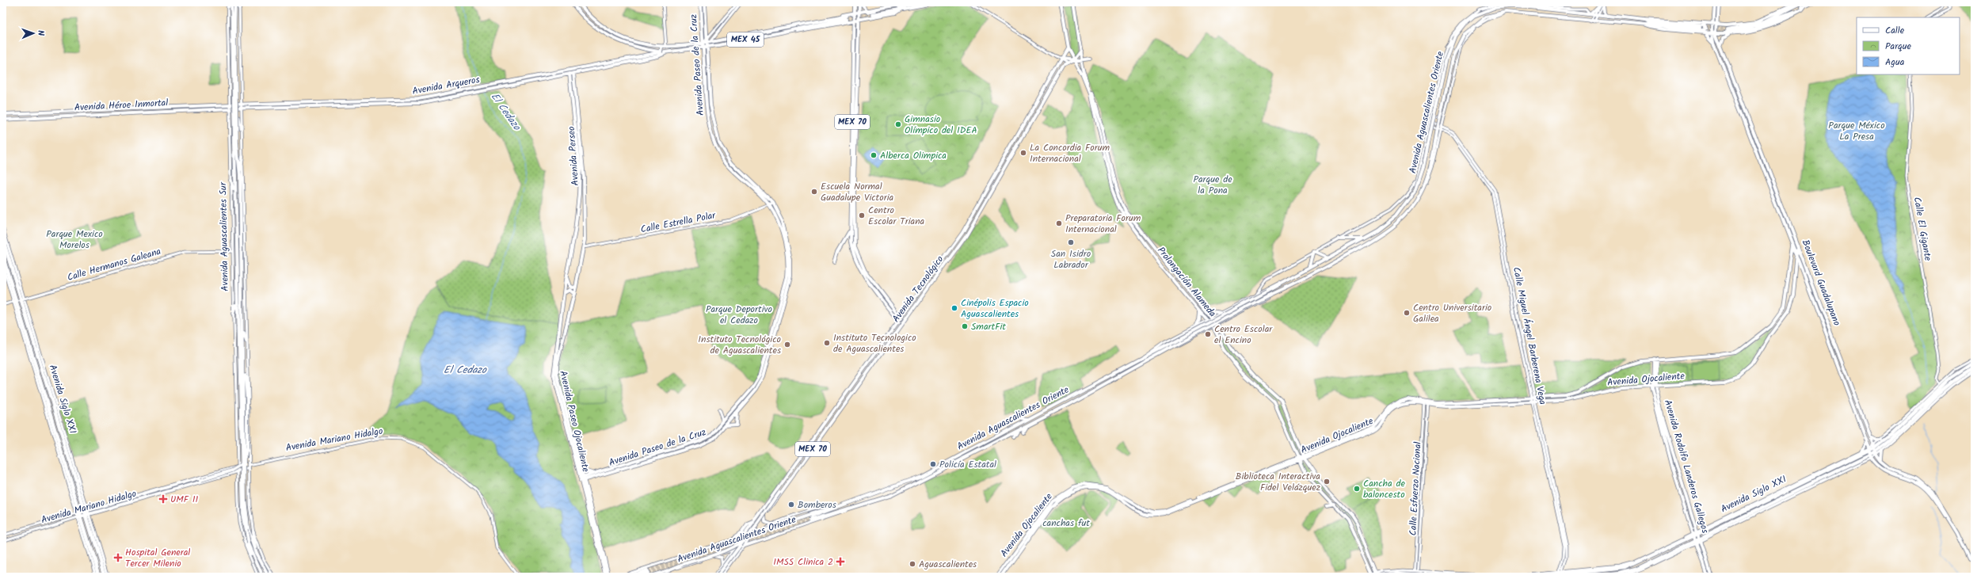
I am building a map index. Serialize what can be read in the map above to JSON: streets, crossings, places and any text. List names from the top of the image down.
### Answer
{
  "streets": {
    "highway": ["Avenida Siglo XXI"],
    "main road": [
      "MEX 45",
      "Avenida Paseo de la Cruz",
      "Avenida Arqueros",
      "Avenida Héroe Inmortal",
      "Avenida Aguascalientes Oriente",
      "MEX 70",
      "Avenida Perseo",
      "Avenida Aguascalientes Sur",
      "Prolongación Alameda",
      "Boulevard Guadalupano",
      "Avenida Tecnológico",
      "Avenida Ojocaliente",
      "Avenida Paseo Ojocaliente",
      "Avenida Mariano Hidalgo",
      "Avenida Rodolfo Landeros Gallegos"
    ],
    "street": [
      "Calle Estrella Polar",
      "Calle El Gigante",
      "Calle Hermanos Galeana",
      "Calle Miguel Ángel Barberena Vega",
      "Calle Esfuerzo Nacional"
    ]
  },
  "crossings": [
    ["MEX 45", "Avenida Paseo de la Cruz"],
    ["MEX 45", "Avenida Arqueros"],
    ["Avenida Paseo de la Cruz", "Calle Estrella Polar"],
    ["Avenida Paseo de la Cruz", "Avenida Paseo Ojocaliente"],
    ["Avenida Arqueros", "Avenida Héroe Inmortal"],
    ["Avenida Arqueros", "Avenida Perseo"],
    ["Avenida Héroe Inmortal", "Avenida Aguascalientes Sur"],
    ["Avenida Aguascalientes Oriente", "Prolongación Alameda"],
    ["Avenida Aguascalientes Oriente", "Boulevard Guadalupano"],
    ["Avenida Aguascalientes Oriente", "Avenida Tecnológico"],
    ["Avenida Aguascalientes Oriente", "Calle Miguel Ángel Barberena Vega"],
    ["MEX 70", "Avenida Tecnológico"],
    ["Avenida Perseo", "Avenida Paseo Ojocaliente"],
    ["Calle Estrella Polar", "Avenida Paseo Ojocaliente"],
    ["Calle El Gigante", "Avenida Siglo XXI"],
    ["Avenida Aguascalientes Sur", "Calle Hermanos Galeana"],
    ["Avenida Aguascalientes Sur", "Avenida Mariano Hidalgo"],
    ["Calle Hermanos Galeana", "Avenida Siglo XXI"],
    ["Prolongación Alameda", "Avenida Tecnológico"],
    ["Prolongación Alameda", "Avenida Ojocaliente"],
    ["Boulevard Guadalupano", "Avenida Ojocaliente"],
    ["Boulevard Guadalupano", "Avenida Siglo XXI"],
    ["Calle Miguel Ángel Barberena Vega", "Avenida Ojocaliente"],
    ["Calle Miguel Ángel Barberena Vega", "Avenida Siglo XXI"],
    ["Avenida Ojocaliente", "Avenida Rodolfo Landeros Gallegos"],
    ["Avenida Ojocaliente", "Calle Esfuerzo Nacional"],
    ["Avenida Siglo XXI", "Avenida Mariano Hidalgo"],
    ["Avenida Siglo XXI", "Avenida Rodolfo Landeros Gallegos"]
  ],
  "water": ["El Cedazo"],
  "parks": [
    "Parque México La Presa",
    "Parque de la Pona",
    "Parque Mexico Morelos",
    "Parque Deportivo el Cedazo",
    "canchas fut"
  ],
  "places": {
    "other": [
      "Gimnasio Olímpico del IDEA",
      "La Concordia Forum Internacional",
      "Alberca Olimpica",
      "Escuela Normal Guadalupe Victoria",
      "Centro Escolar Triana",
      "Preparatoria Forum Internacional",
      "San Isidro Labrador",
      "Cinépolis Espacio Aguascalientes",
      "Centro Universitario Galilea",
      "SmartFit",
      "Centro Escolar el Encino",
      "Instituto Tecnologico de Aguascalientes",
      "Instituto Tecnológico de Aguascalientes",
      "Policía Estatal",
      "Biblioteca Interactiva Fidel Velázquez",
      "Cancha de baloncesto",
      "Bomberos",
      "Aguascalientes"
    ],
    "health": ["UMF 11", "Hospital General Tercer Milenio", "IMSS Clinica 2"]
  },
  "legend": ["Calle", "Parque", "Agua"],
  "north": "right"
}
